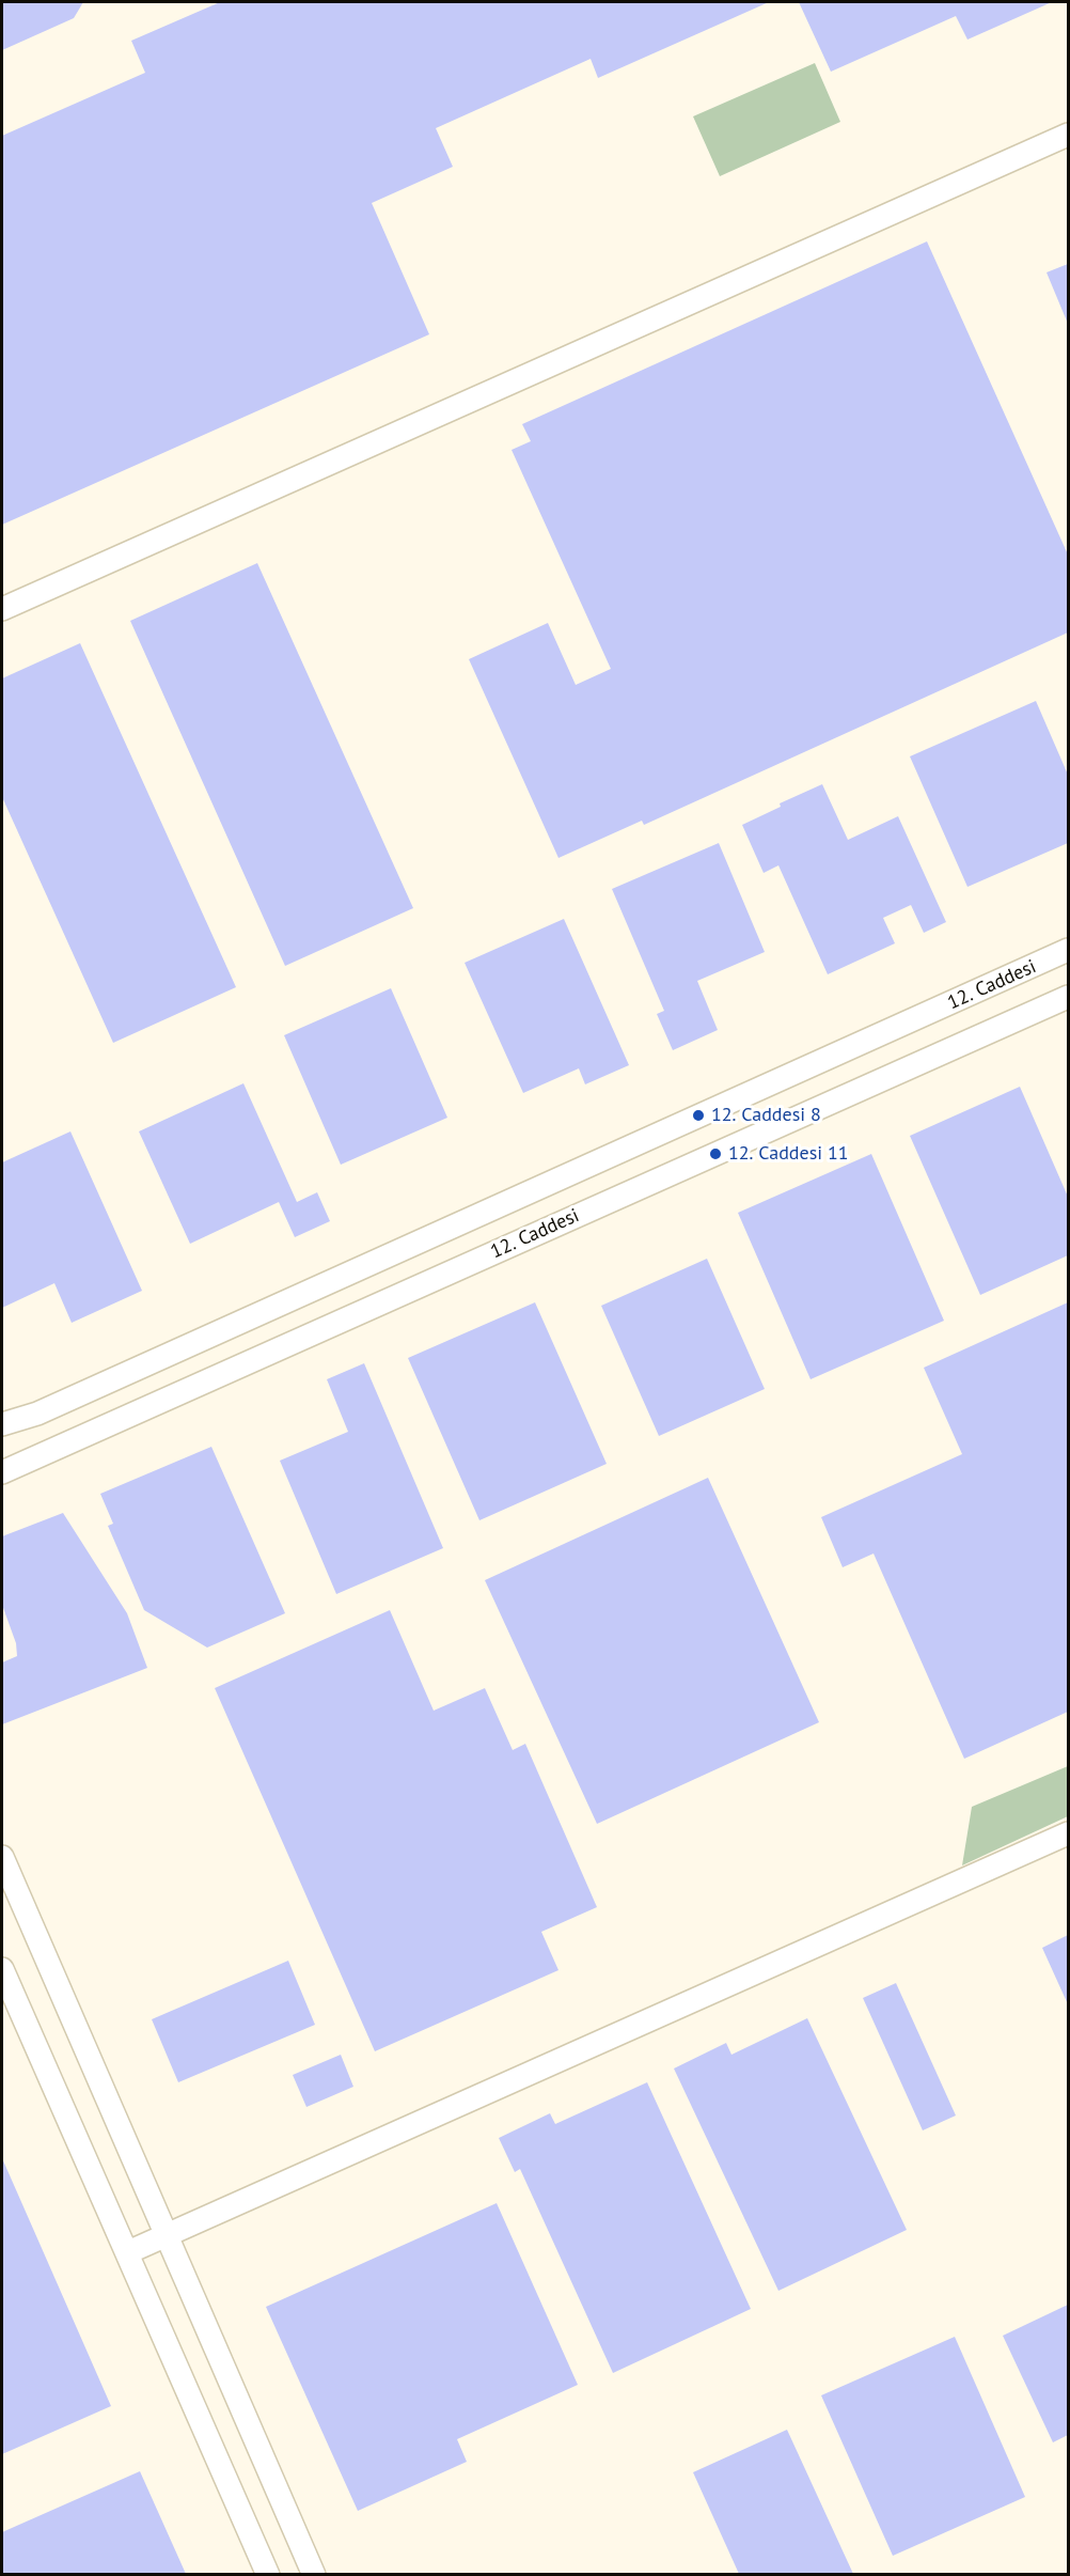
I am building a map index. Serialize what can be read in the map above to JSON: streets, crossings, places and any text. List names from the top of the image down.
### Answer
{
  "streets": {
    "street": ["12. Caddesi"]
  },
  "places": ["12. Caddesi 8", "12. Caddesi 11"]
}
